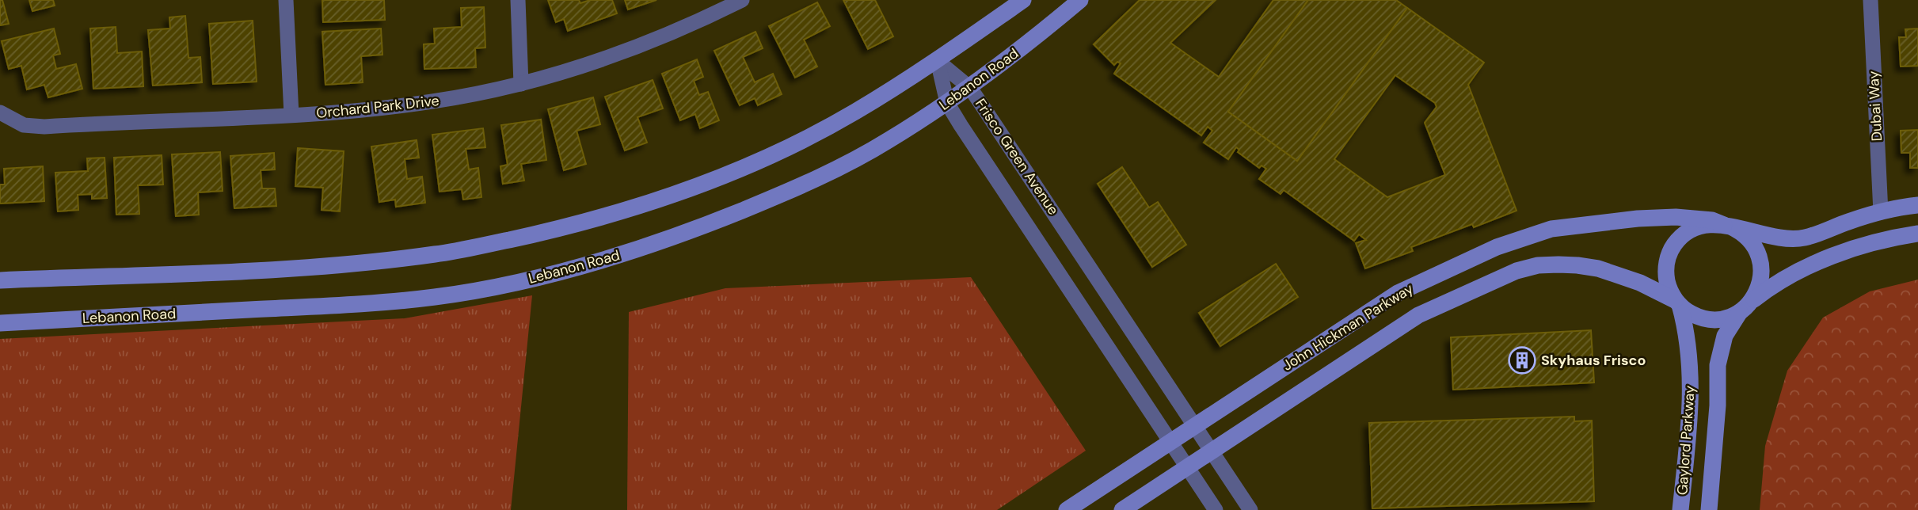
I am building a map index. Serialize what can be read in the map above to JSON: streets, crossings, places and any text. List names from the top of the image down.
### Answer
{
  "streets": {
    "street": [
      "Lebanon Road",
      "Dubai Way",
      "Orchard Park Drive",
      "Frisco Green Avenue",
      "John Hickman Parkway",
      "Gaylord Parkway"
    ]
  },
  "crossings": [
    ["Lebanon Road", "Frisco Green Avenue"],
    ["Dubai Way", "John Hickman Parkway"],
    ["Frisco Green Avenue", "John Hickman Parkway"],
    ["John Hickman Parkway", "Gaylord Parkway"]
  ],
  "places": {
    "building": ["Skyhaus Frisco"]
  }
}
